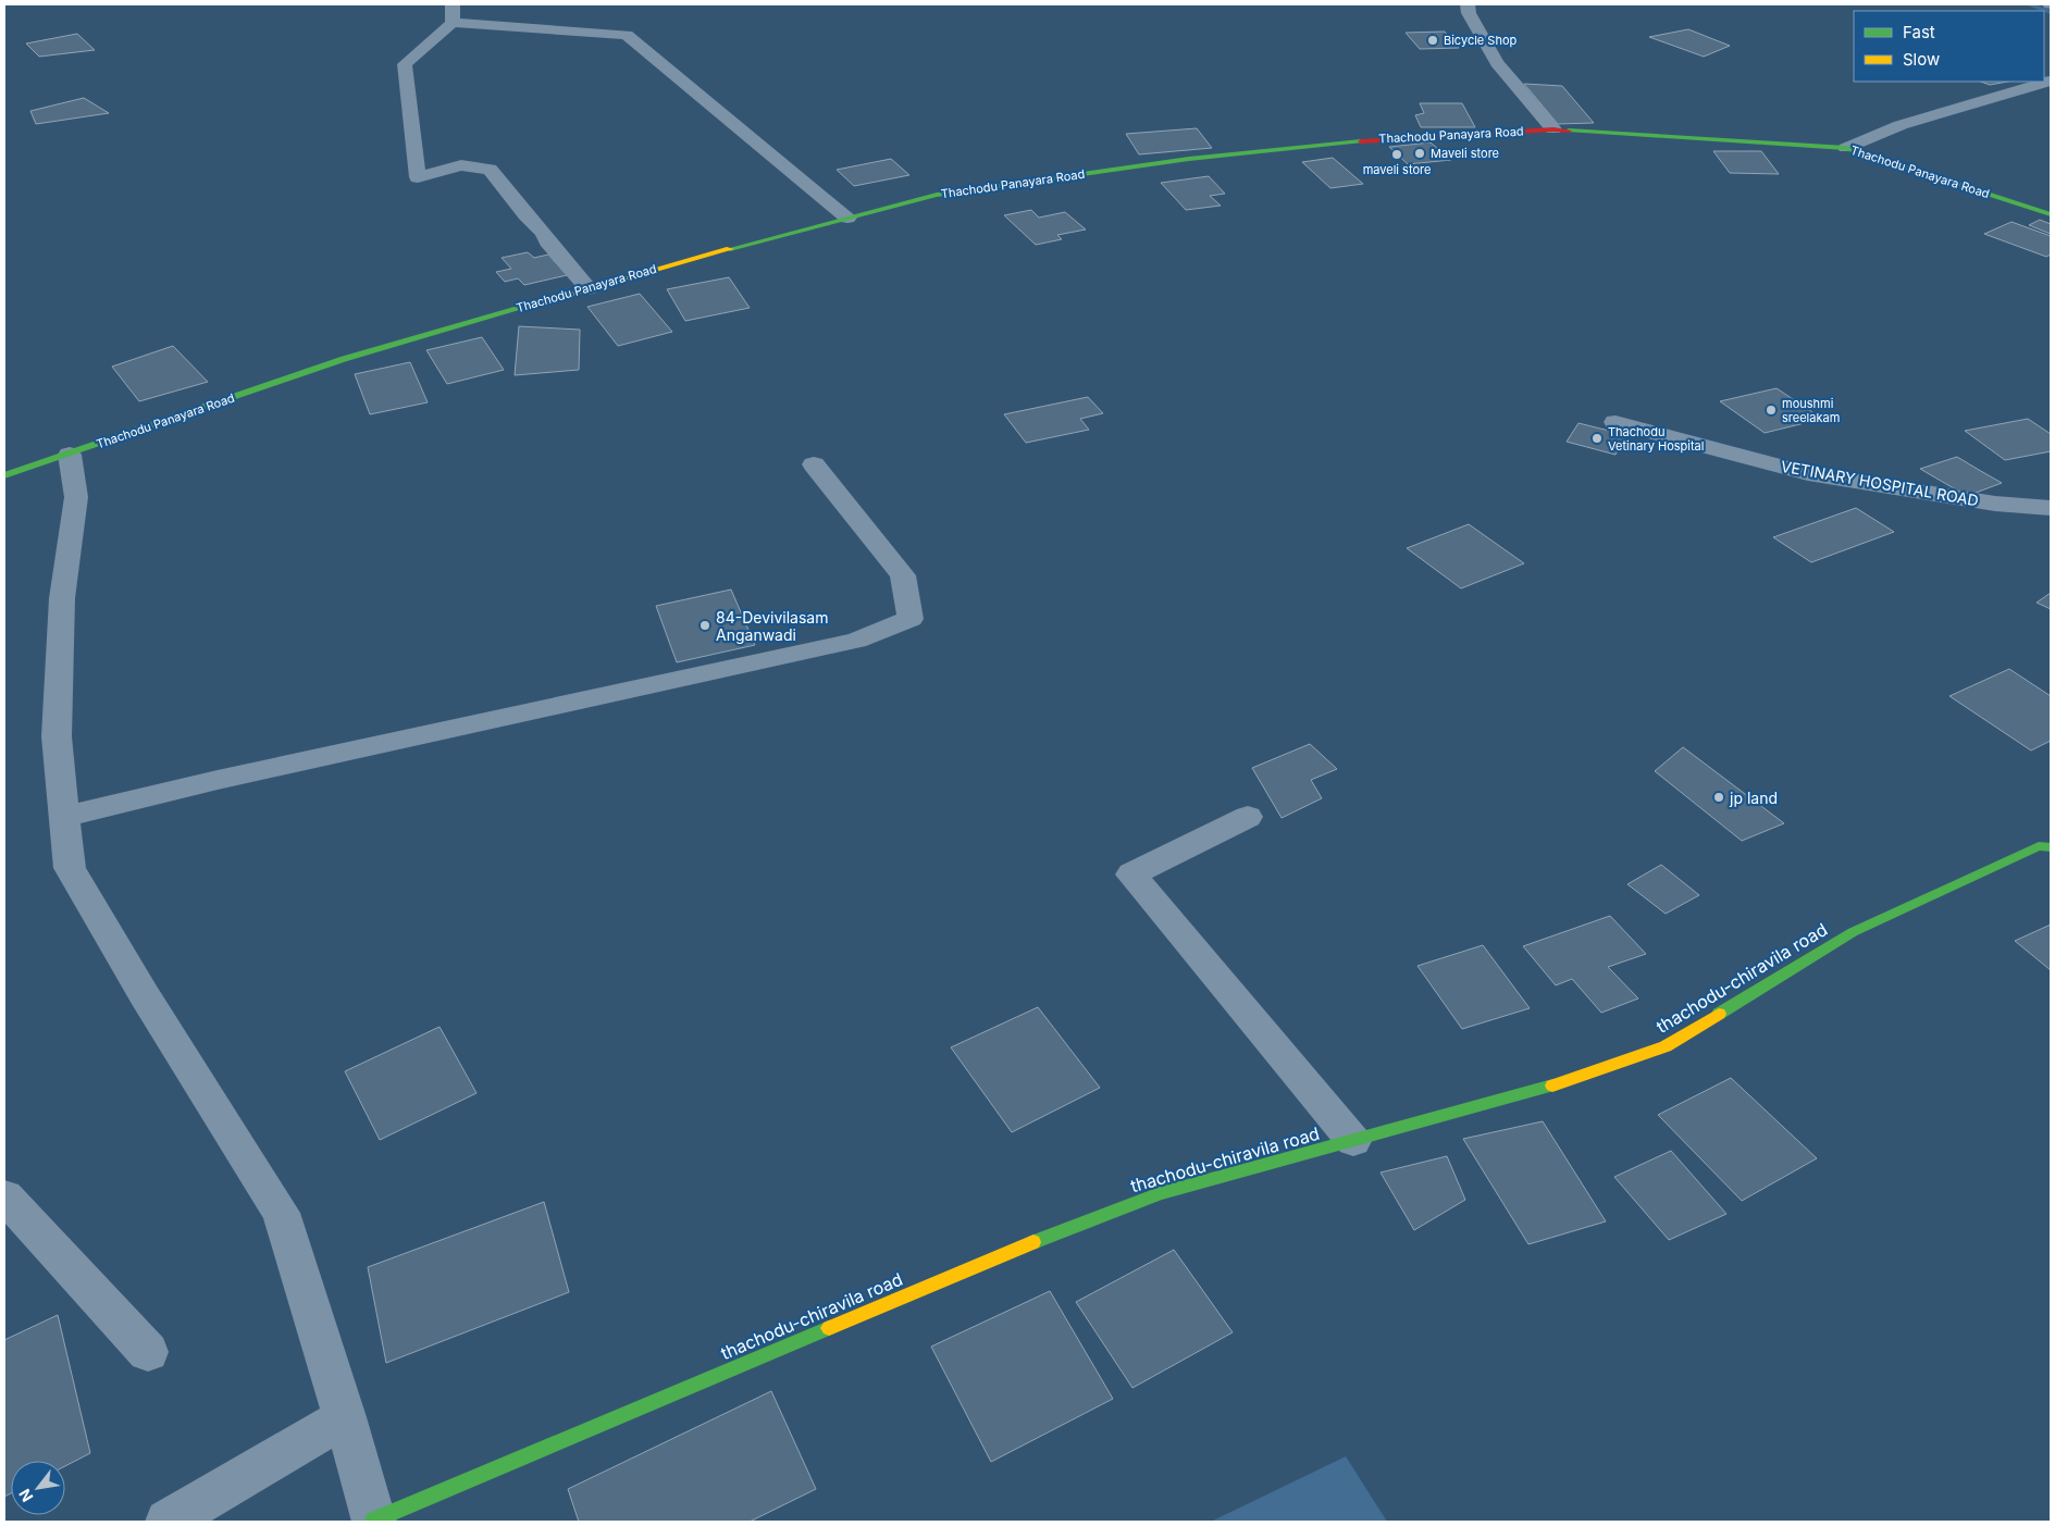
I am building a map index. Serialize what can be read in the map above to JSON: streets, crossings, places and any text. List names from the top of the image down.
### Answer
{
  "streets": {
    "main road": ["Thachodu Panayara Road", "thachodu-chiravila road"],
    "street": ["VETINARY HOSPITAL ROAD"]
  },
  "places": [
    "Bicycle Shop",
    "Maveli store",
    "maveli store",
    "moushmi sreelakam",
    "Thachodu Vetinary Hospital",
    "84-Devivilasam Anganwadi",
    "jp land"
  ],
  "legend": ["Fast", "Slow"],
  "north": "bottom left"
}
